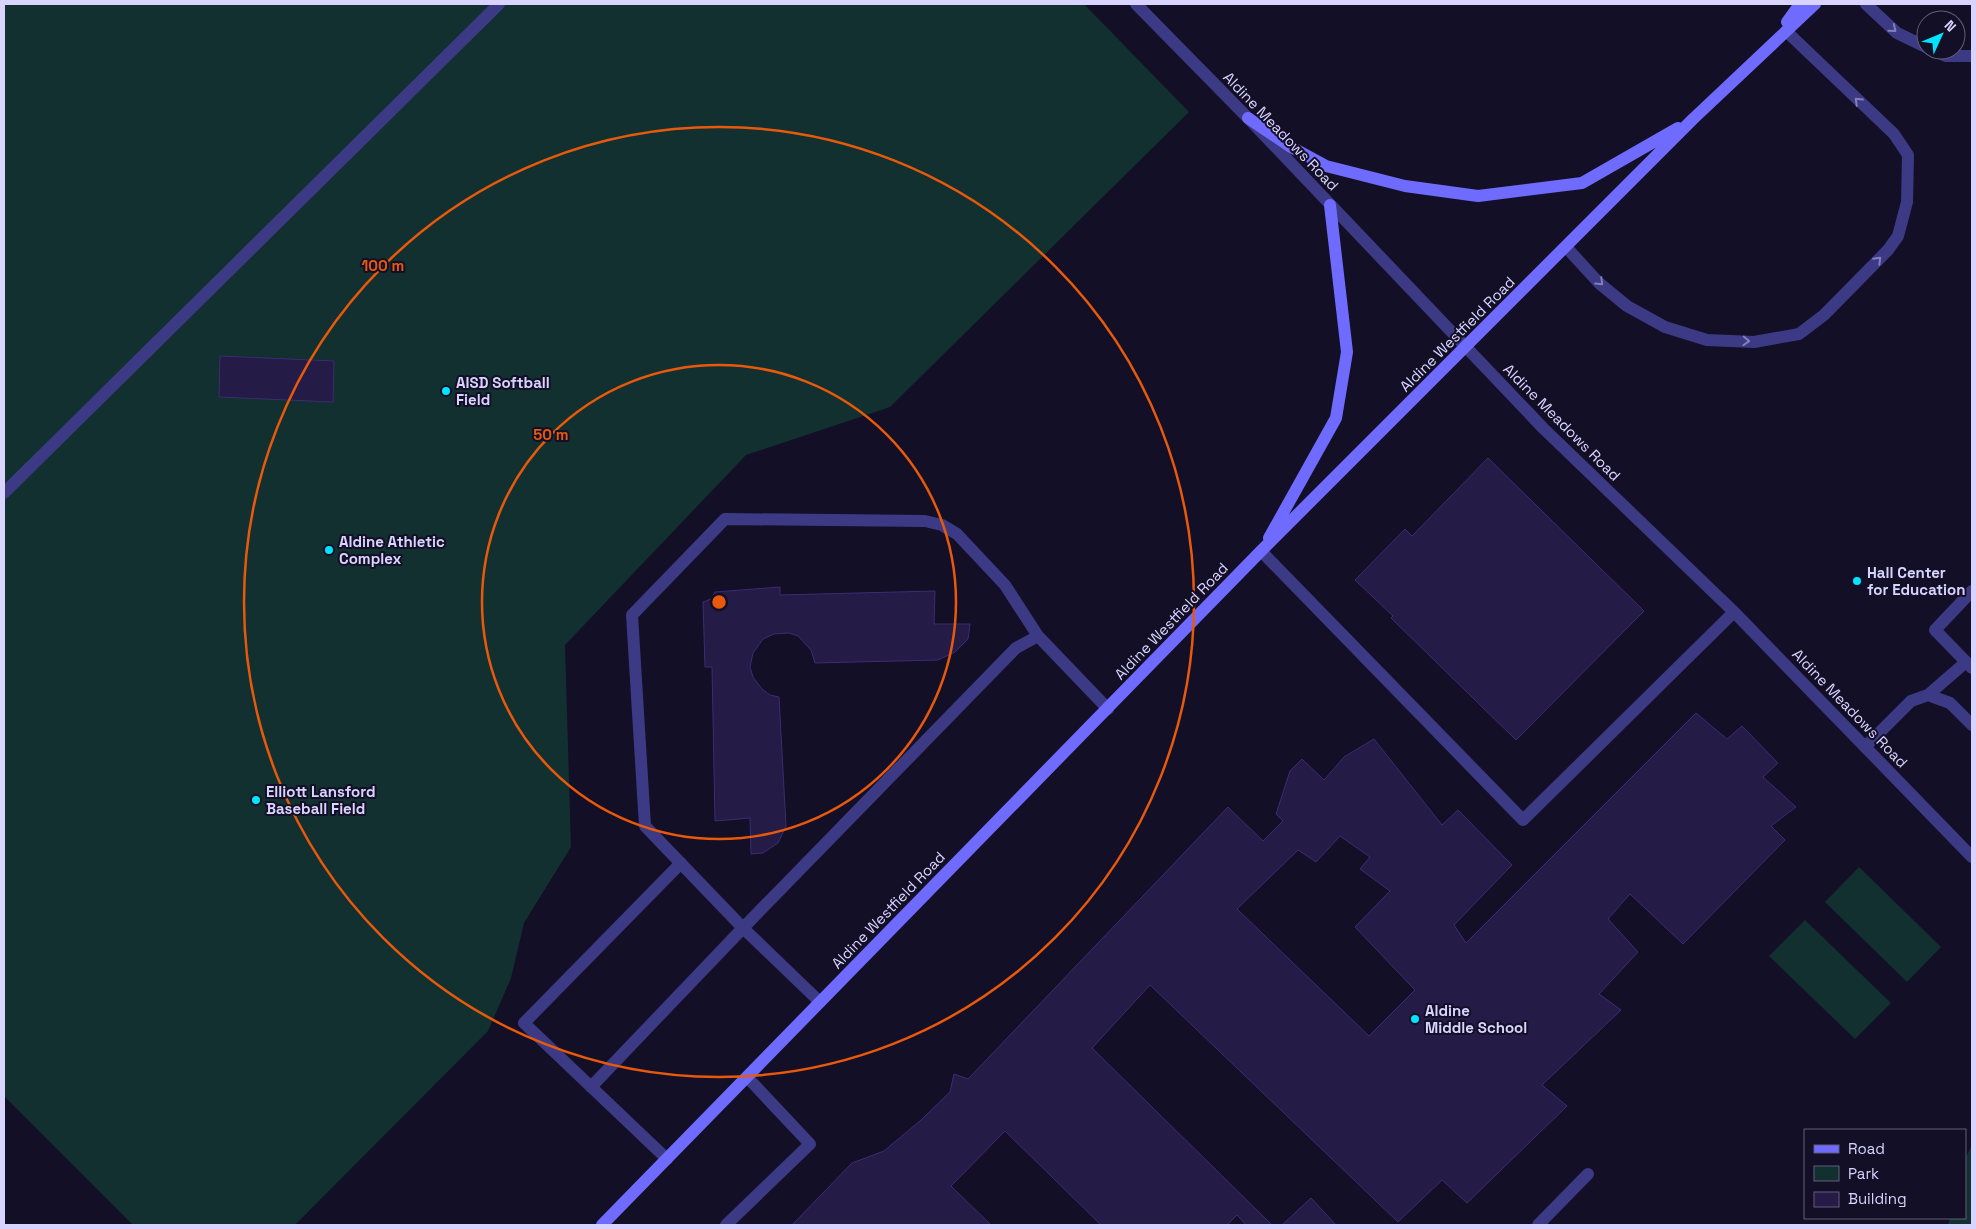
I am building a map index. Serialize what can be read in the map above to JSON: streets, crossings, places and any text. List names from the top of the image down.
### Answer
{
  "streets": {
    "main road": ["Aldine Westfield Road"],
    "street": ["Aldine Meadows Road"]
  },
  "crossings": [
    ["Aldine Meadows Road", "Aldine Westfield Road"]
  ],
  "places": [
    "AISD Softball Field",
    "Aldine Athletic Complex",
    "Hall Center for Education",
    "Elliott Lansford Baseball Field",
    "Aldine Middle School"
  ],
  "legend": ["Road", "Park", "Building"],
  "north": "top right",
  "rings": ["100 m", "50 m"]
}
